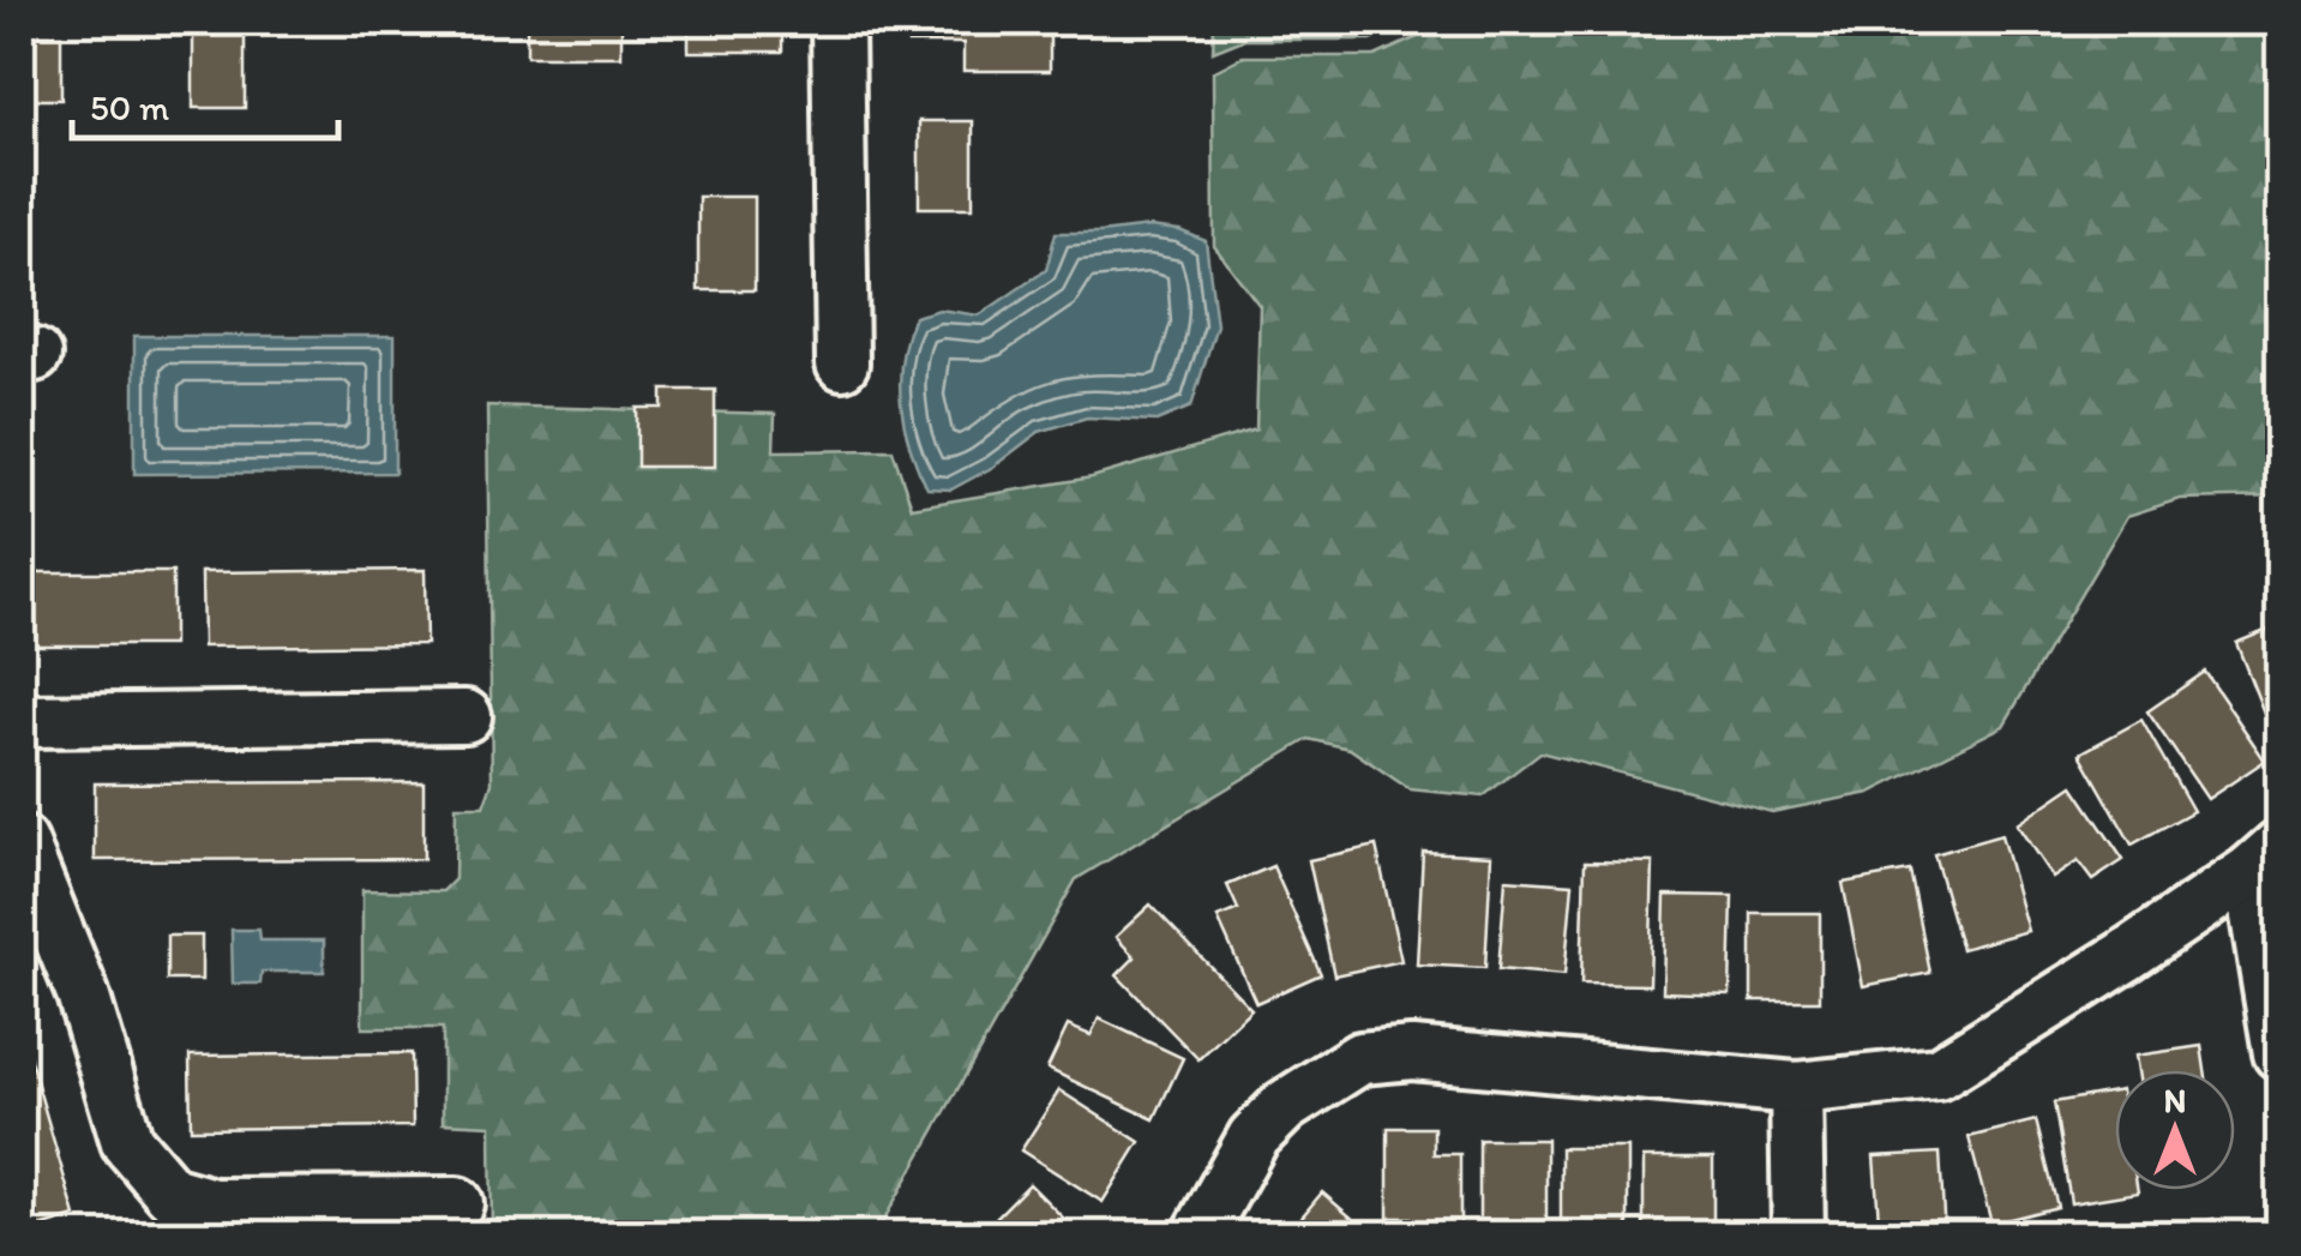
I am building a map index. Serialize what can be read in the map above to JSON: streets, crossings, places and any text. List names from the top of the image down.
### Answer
{
  "scale_bar": "50 m",
  "north": "top"
}
